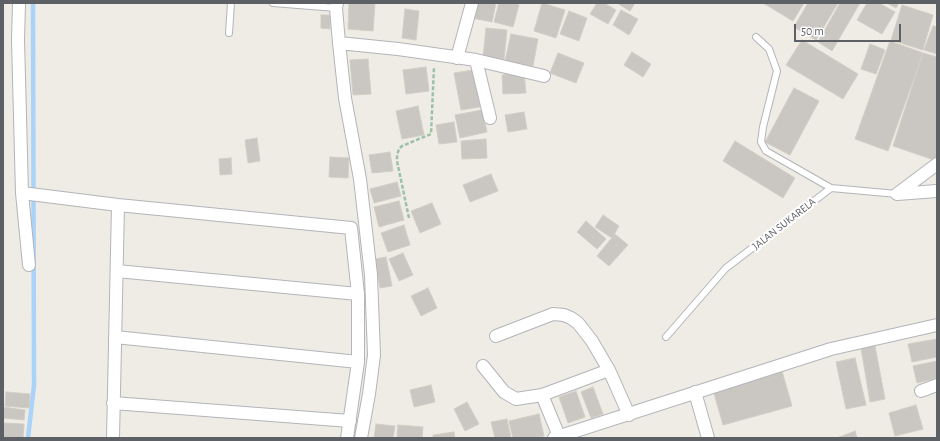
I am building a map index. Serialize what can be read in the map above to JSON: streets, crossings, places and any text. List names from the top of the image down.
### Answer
{
  "streets": {
    "lane": ["JALAN SUKARELA"]
  },
  "scale_bar": "50 m"
}
